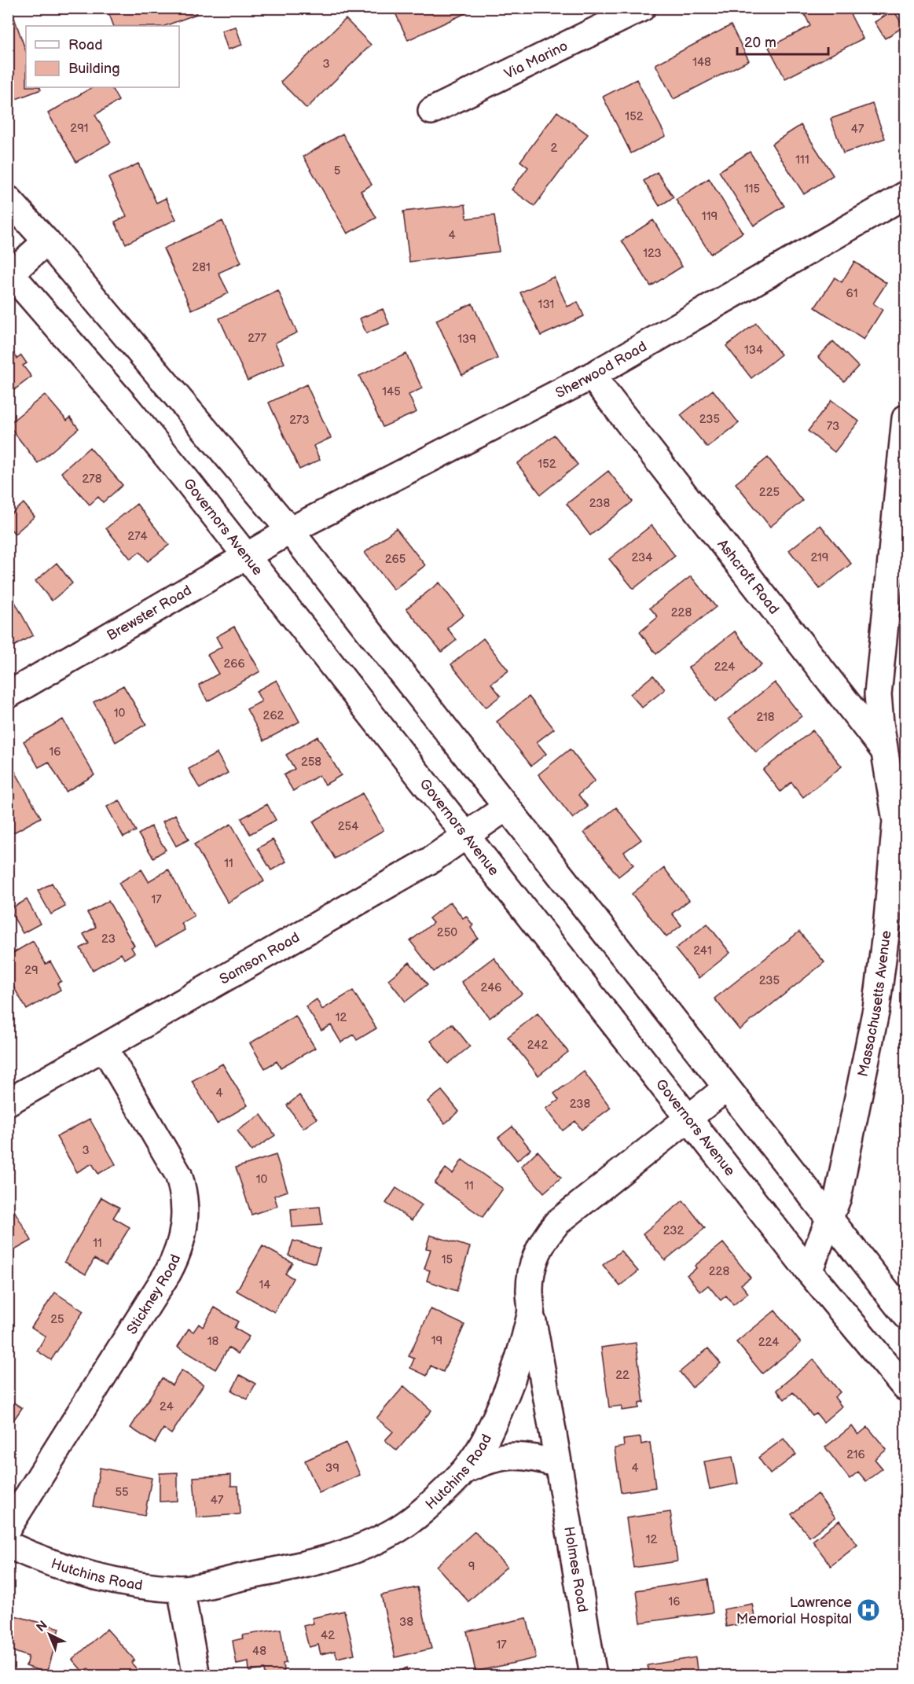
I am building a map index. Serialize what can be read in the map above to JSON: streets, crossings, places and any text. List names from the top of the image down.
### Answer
{
  "streets": {
    "street": [
      "Via Marino",
      "Sherwood Road",
      "Governors Avenue",
      "Ashcroft Road",
      "Brewster Road",
      "Samson Road",
      "Massachusetts Avenue",
      "Stickney Road",
      "Hutchins Road",
      "Holmes Road"
    ]
  },
  "crossings": [
    ["Sherwood Road", "Ashcroft Road"],
    ["Sherwood Road", "Brewster Road"],
    ["Governors Avenue", "Brewster Road"],
    ["Governors Avenue", "Samson Road"],
    ["Governors Avenue", "Massachusetts Avenue"],
    ["Governors Avenue", "Hutchins Road"],
    ["Ashcroft Road", "Massachusetts Avenue"],
    ["Samson Road", "Stickney Road"],
    ["Hutchins Road", "Holmes Road"]
  ],
  "places": {
    "hospital": ["Lawrence Memorial Hospital"]
  },
  "house_numbers": [
    "148",
    "3",
    "152",
    "291",
    "47",
    "2",
    "111",
    "5",
    "115",
    "119",
    "4",
    "123",
    "281",
    "61",
    "131",
    "277",
    "139",
    "134",
    "145",
    "235",
    "273",
    "73",
    "152",
    "278",
    "225",
    "238",
    "274",
    "234",
    "219",
    "265",
    "228",
    "266",
    "224",
    "10",
    "262",
    "218",
    "16",
    "258",
    "254",
    "11",
    "17",
    "250",
    "23",
    "241",
    "29",
    "235",
    "246",
    "12",
    "242",
    "4",
    "238",
    "3",
    "10",
    "11",
    "232",
    "11",
    "15",
    "228",
    "14",
    "25",
    "19",
    "18",
    "224",
    "22",
    "24",
    "216",
    "39",
    "4",
    "55",
    "47",
    "12",
    "9",
    "16",
    "38",
    "42",
    "17",
    "48"
  ],
  "legend": ["Road", "Building"],
  "scale_bar": "20 m",
  "north": "top left"
}
